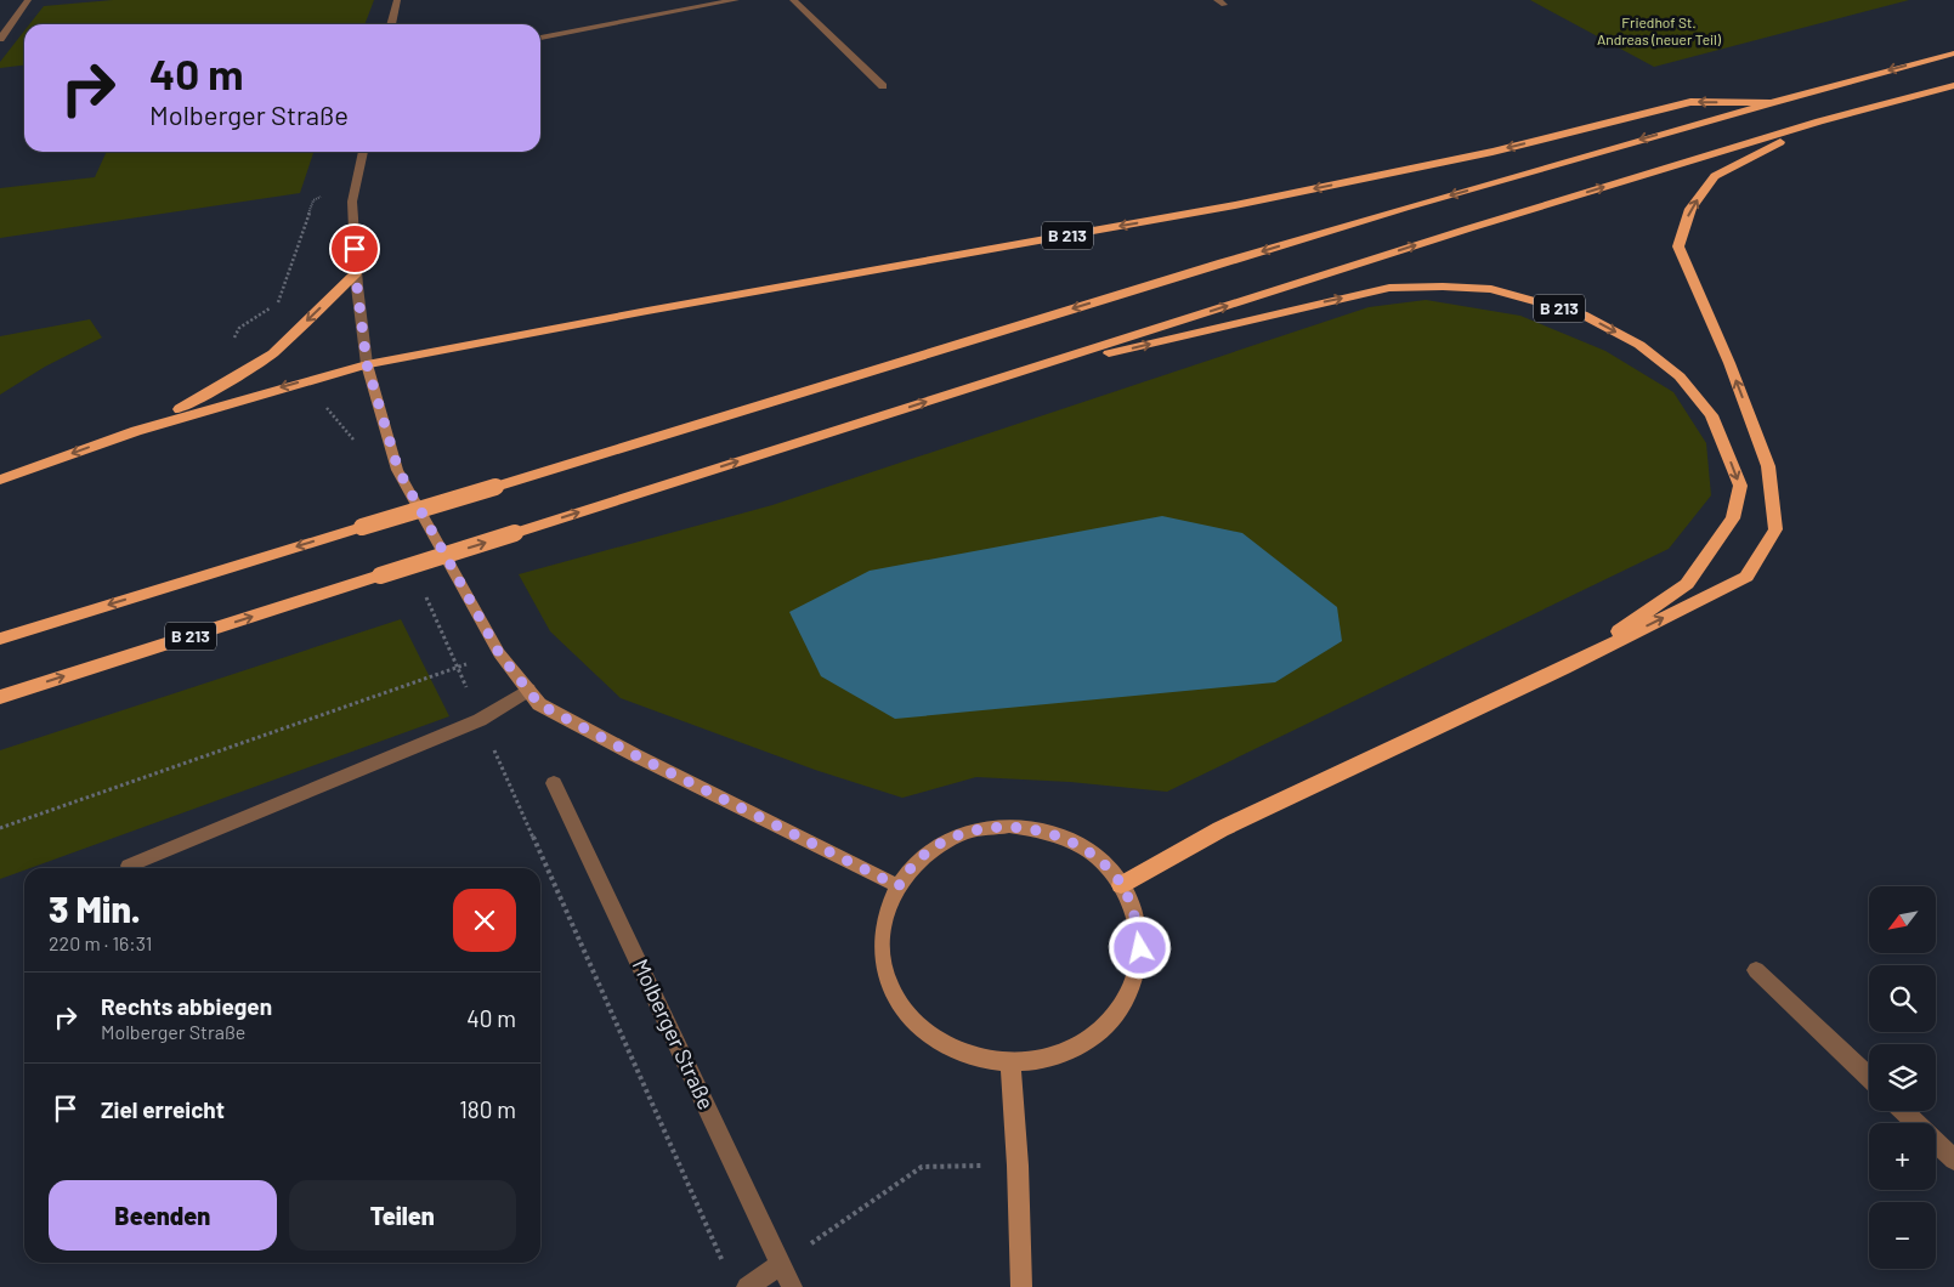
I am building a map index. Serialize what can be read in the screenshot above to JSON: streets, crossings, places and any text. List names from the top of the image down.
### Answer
{
  "streets": {
    "highway": ["B 213"],
    "street": ["Molberger Straße"]
  },
  "parks": ["Friedhof St. Andreas (neuer Teil)"],
  "north": "bottom left",
  "page": {
    "turn": ["40 m", "Molberger Straße"],
    "heading": ["3 Min.", "220 m · 16:31"],
    "map_buttons": ["+", "−"],
    "list": [
      {
        "name": "Rechts abbiegen",
        "note": "Molberger Straße",
        "value": "40 m"
      },
      {
        "name": "Ziel erreicht",
        "value": "180 m"
      }
    ],
    "buttons": ["Beenden", "Teilen"]
  }
}
